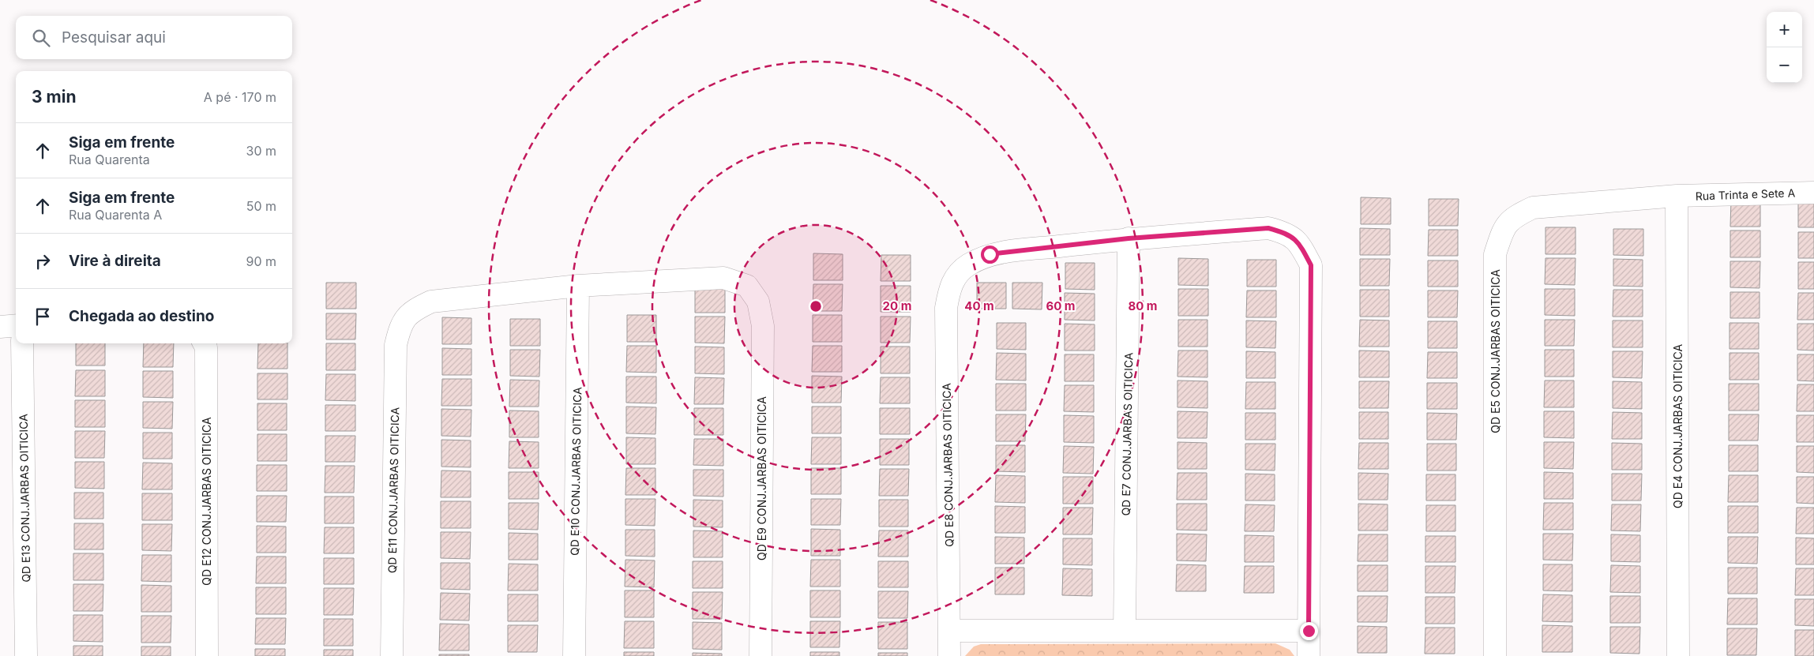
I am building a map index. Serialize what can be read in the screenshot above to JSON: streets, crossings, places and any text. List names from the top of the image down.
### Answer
{
  "streets": {
    "street": [
      "Rua Trinta e Sete A",
      "QD E5 CONJ.JARBAS OITICICA",
      "QD E4 CONJ.JARBAS OITICICA",
      "QD E7 CONJ.JARBAS OITICICA",
      "QD E8 CONJ.JARBAS OITICICA",
      "QD E10 CONJ.JARBAS OITICICA",
      "QD E9 CONJ.JARBAS OITICICA",
      "QD E11 CONJ.JARBAS OITICICA",
      "QD E13 CONJ.JARBAS OITICICA",
      "QD E12 CONJ.JARBAS OITICICA"
    ]
  },
  "crossings": [
    ["Rua Trinta e Sete A", "QD E5 CONJ.JARBAS OITICICA"],
    ["Rua Trinta e Sete A", "QD E4 CONJ.JARBAS OITICICA"],
    ["QD E5 CONJ.JARBAS OITICICA", "QD E4 CONJ.JARBAS OITICICA"],
    ["QD E7 CONJ.JARBAS OITICICA", "QD E8 CONJ.JARBAS OITICICA"],
    ["QD E10 CONJ.JARBAS OITICICA", "QD E9 CONJ.JARBAS OITICICA"],
    ["QD E10 CONJ.JARBAS OITICICA", "QD E11 CONJ.JARBAS OITICICA"],
    ["QD E9 CONJ.JARBAS OITICICA", "QD E11 CONJ.JARBAS OITICICA"]
  ],
  "page": {
    "map_buttons": ["+", "−"],
    "search": "Pesquisar aqui",
    "heading": ["3 min", "A pé · 170 m"],
    "list": [
      ["Siga em frente", "Rua Quarenta", "30 m"],
      ["Siga em frente", "Rua Quarenta A", "50 m"],
      ["Vire à direita", "90 m"],
      "Chegada ao destino"
    ]
  },
  "rings": [
    "20 m",
    "40 m",
    "60 m",
    "80 m"
  ]
}
